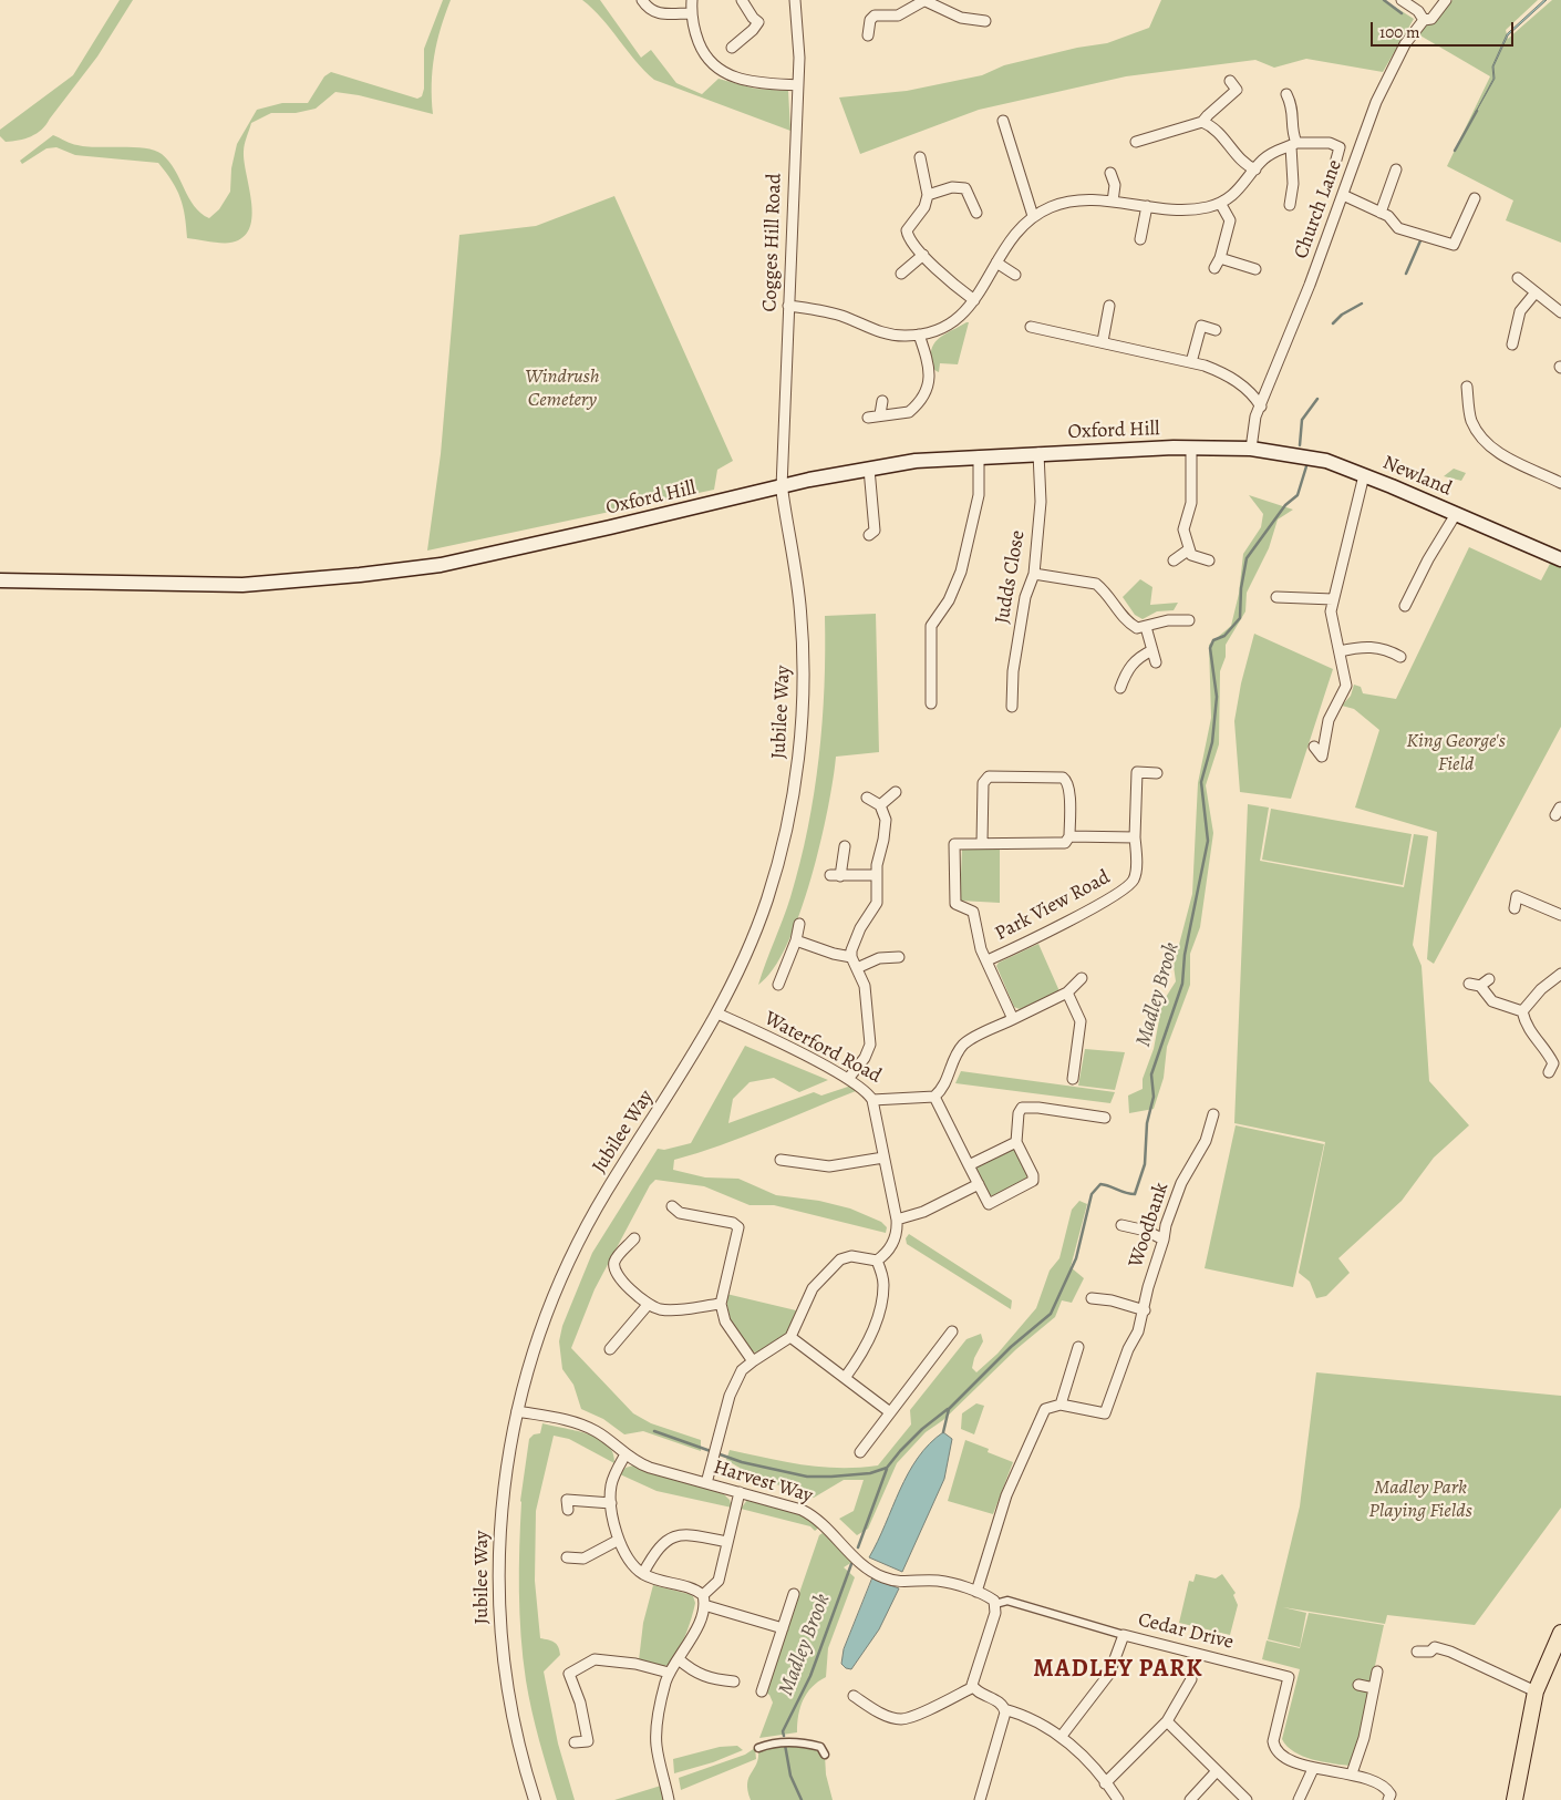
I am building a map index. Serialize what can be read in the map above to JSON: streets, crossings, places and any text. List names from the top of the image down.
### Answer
{
  "streets": {
    "main road": ["Oxford Hill", "Newland"],
    "street": [
      "Church Lane",
      "Cogges Hill Road",
      "Judds Close",
      "Jubilee Way",
      "Park View Road",
      "Waterford Road",
      "Woodbank",
      "Harvest Way",
      "Cedar Drive"
    ]
  },
  "crossings": [
    ["Church Lane", "Oxford Hill"],
    ["Church Lane", "Newland"],
    ["Cogges Hill Road", "Oxford Hill"],
    ["Cogges Hill Road", "Jubilee Way"],
    ["Oxford Hill", "Newland"],
    ["Oxford Hill", "Judds Close"],
    ["Oxford Hill", "Jubilee Way"],
    ["Jubilee Way", "Waterford Road"],
    ["Jubilee Way", "Harvest Way"]
  ],
  "districts": ["MADLEY PARK"],
  "water": ["Madley Brook"],
  "parks": ["Windrush Cemetery", "King George's Field", "Madley Park Playing Fields"],
  "scale_bar": "100 m"
}
